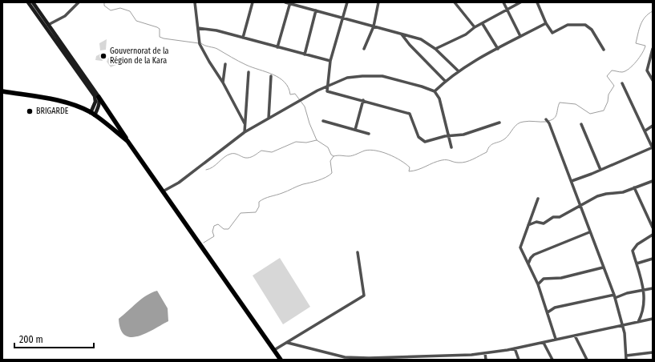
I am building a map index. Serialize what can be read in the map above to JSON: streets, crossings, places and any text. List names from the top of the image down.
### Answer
{
  "places": ["Gouvernorat de la Région de la Kara", "BRIGARDE"],
  "scale_bar": "200 m"
}
